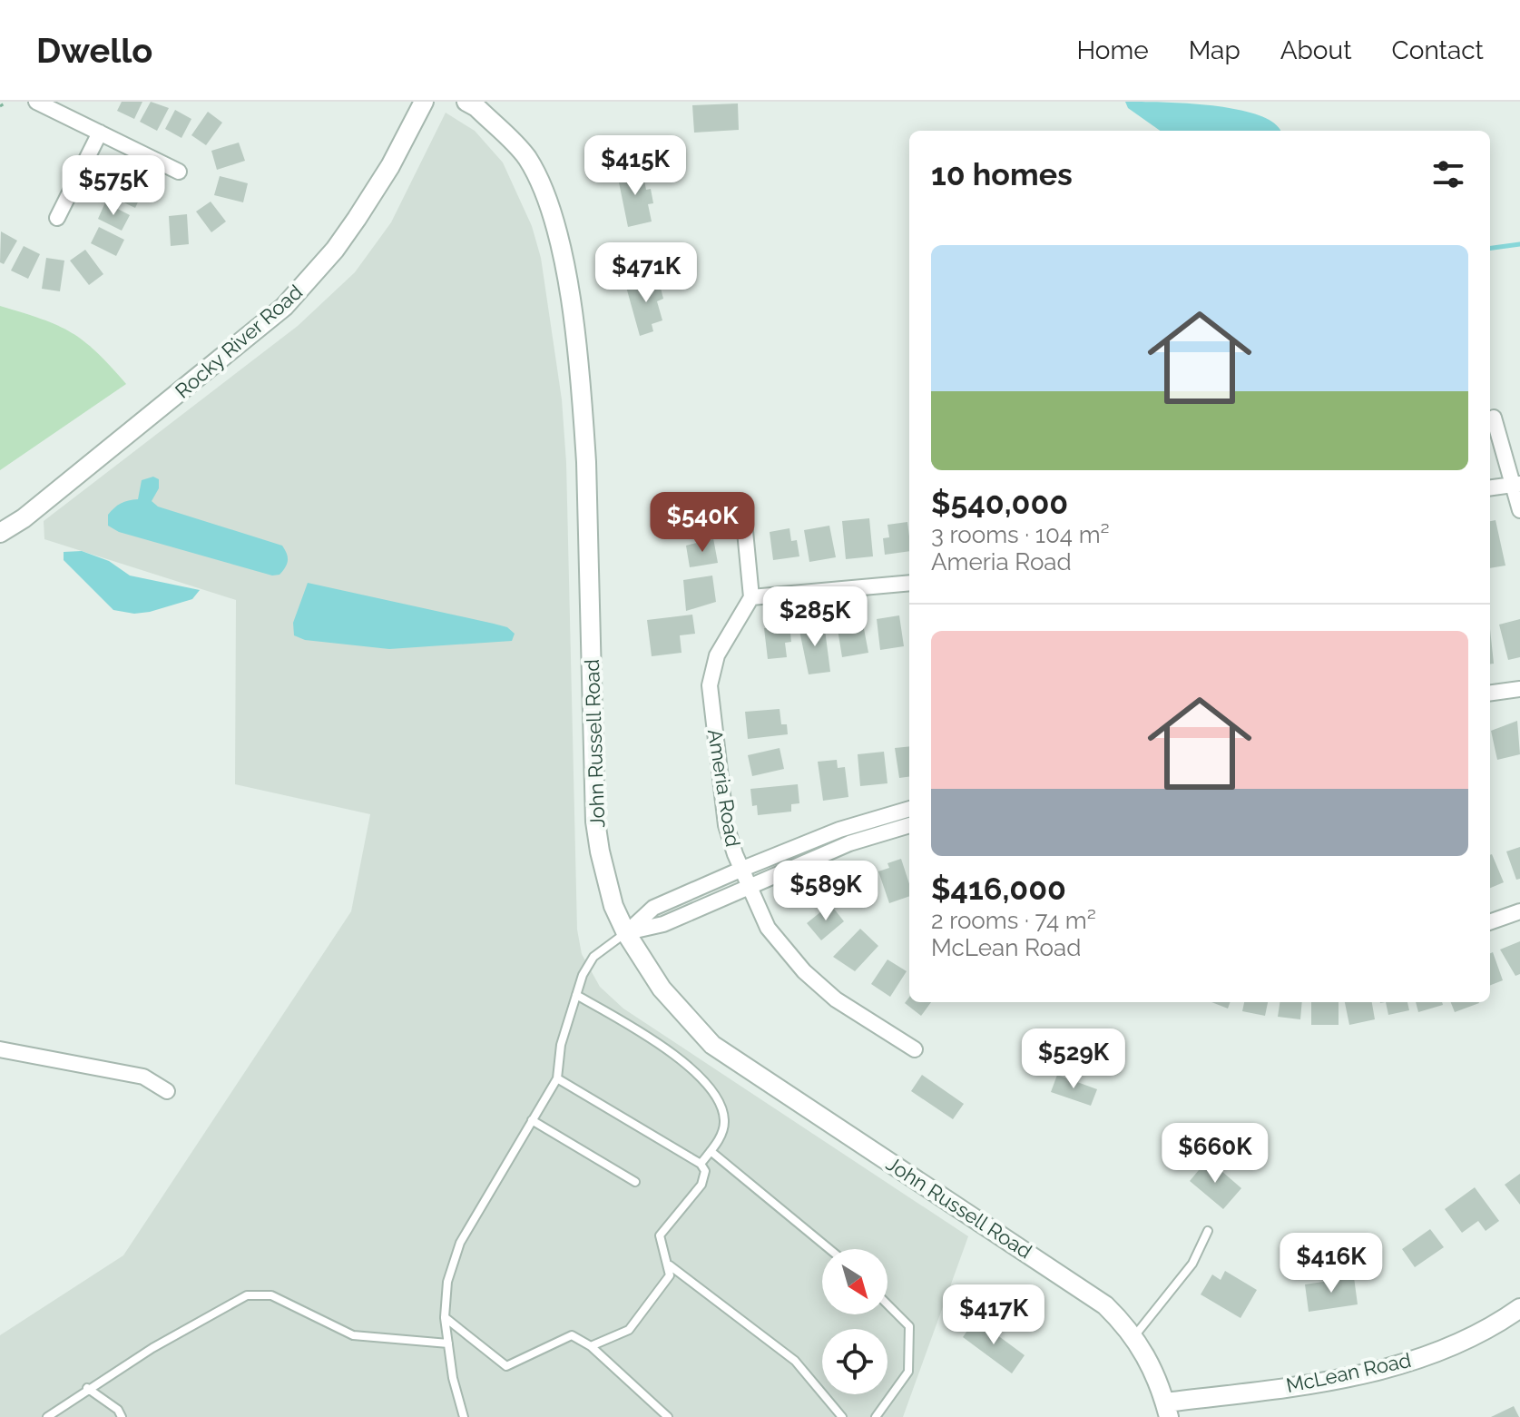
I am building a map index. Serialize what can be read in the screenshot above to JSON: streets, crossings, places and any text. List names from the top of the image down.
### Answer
{
  "streets": {
    "street": [
      "Rocky River Road",
      "John Russell Road",
      "Ameria Road",
      "McLean Road"
    ]
  },
  "crossings": [
    ["John Russell Road", "McLean Road"]
  ],
  "north": "bottom right",
  "page": {
    "header": "Dwello",
    "nav": [
      "Home",
      "Map",
      "About",
      "Contact"
    ],
    "heading": "10 homes",
    "price": [
      "$415K",
      "$575K",
      "$471K",
      "$540K",
      "$285K",
      "$589K",
      "$529K",
      "$660K",
      "$416K",
      "$417K"
    ],
    "list": [
      {
        "name": "$540,000",
        "note": "3 rooms · 104 m² · Ameria Road"
      },
      {
        "name": "$416,000",
        "note": "2 rooms · 74 m² · McLean Road"
      }
    ]
  }
}
